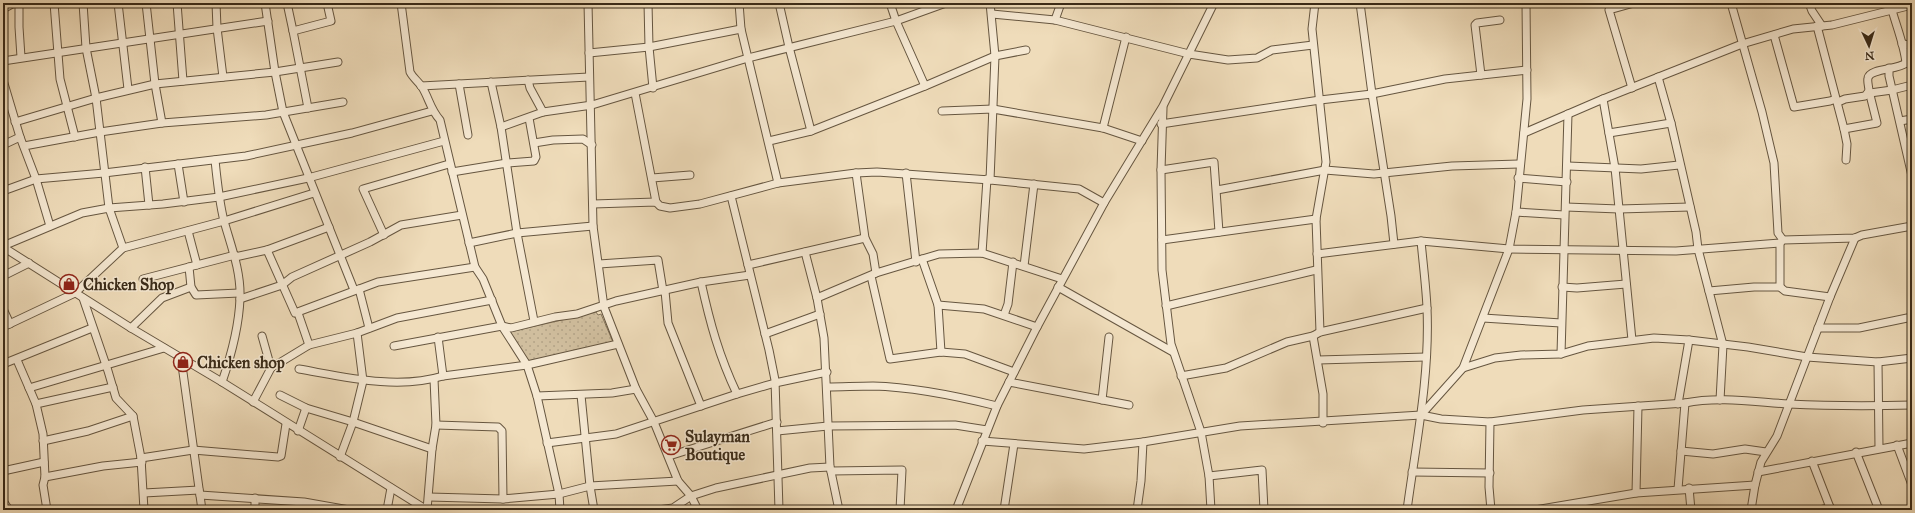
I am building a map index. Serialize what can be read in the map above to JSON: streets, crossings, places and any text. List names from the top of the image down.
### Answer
{
  "places": {
    "shop": ["Chicken Shop", "Chicken shop"],
    "supermarket": ["Sulayman Boutique"]
  },
  "north": "bottom"
}
